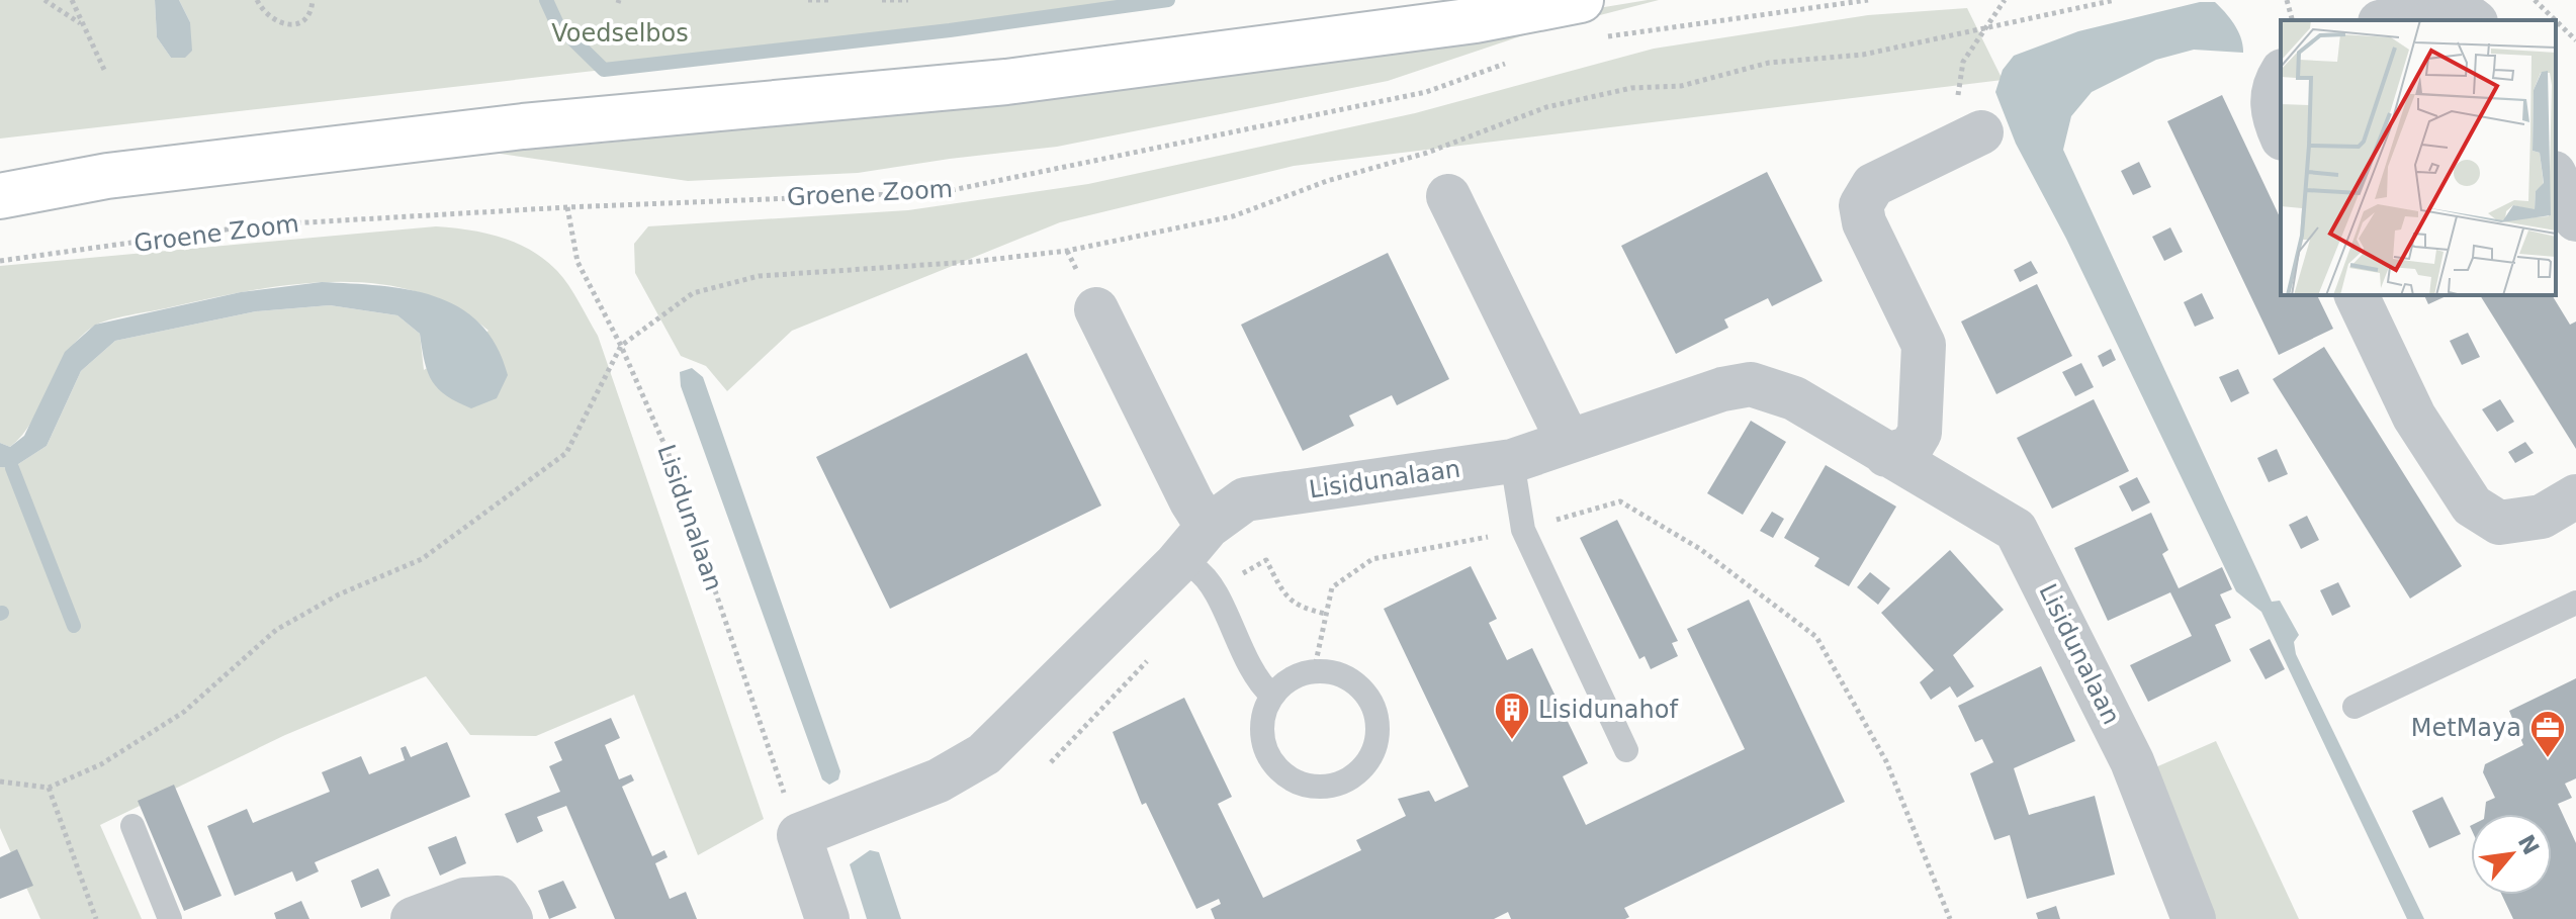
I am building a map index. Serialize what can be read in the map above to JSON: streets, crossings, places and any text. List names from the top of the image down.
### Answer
{
  "streets": {
    "street": ["Lisidunalaan"],
    "path": ["Groene Zoom"]
  },
  "crossings": [
    ["Groene Zoom", "Lisidunalaan"]
  ],
  "parks": ["Voedselbos"],
  "places": {
    "building": ["Lisidunahof"],
    "office": ["MetMaya"]
  },
  "north": "top right"
}
